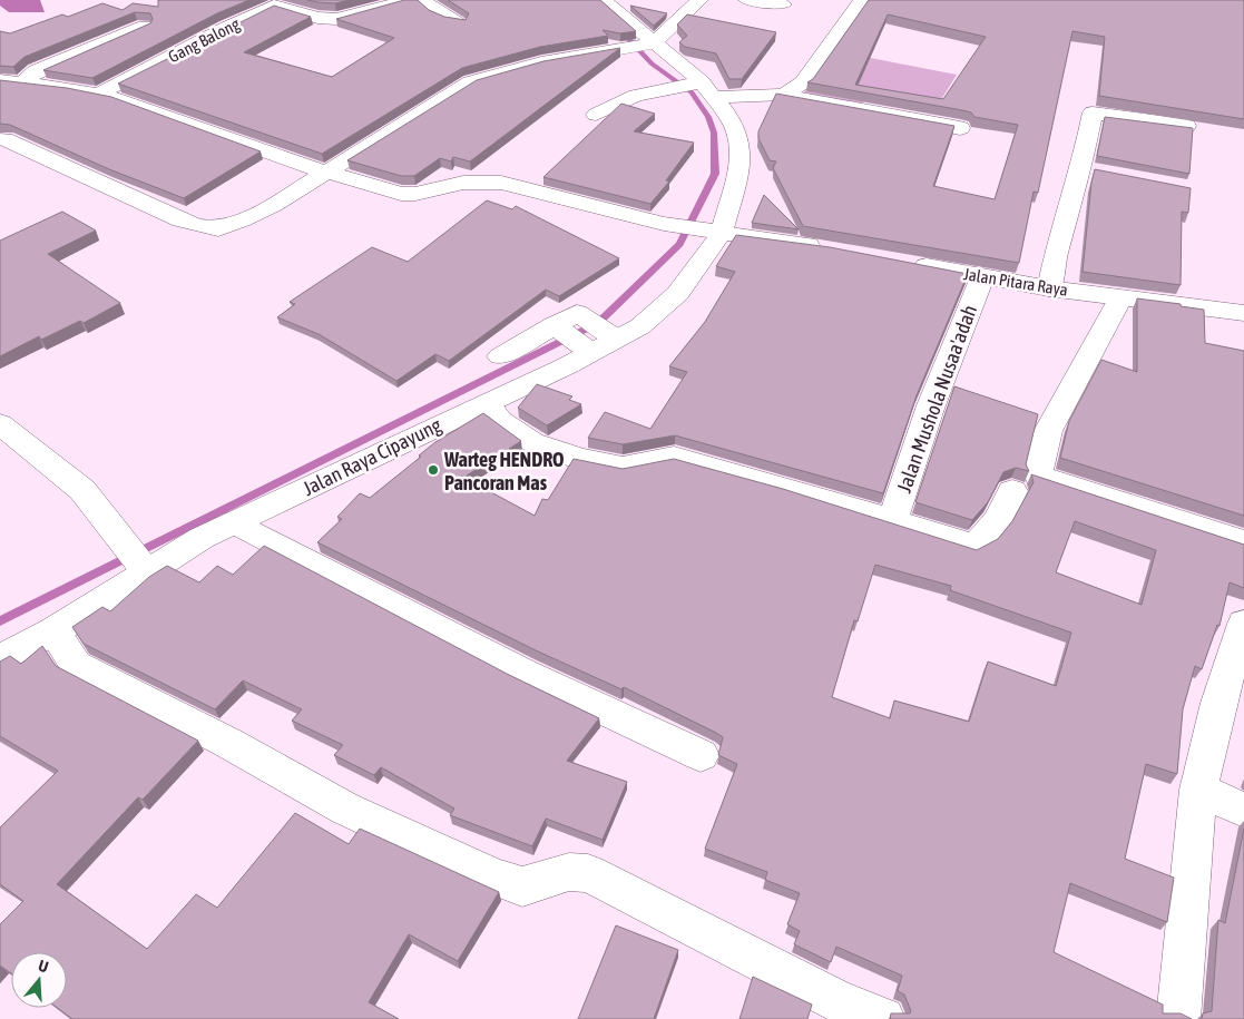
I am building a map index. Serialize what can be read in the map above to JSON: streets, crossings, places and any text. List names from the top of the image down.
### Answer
{
  "streets": {
    "street": [
      "Gang Balong",
      "Jalan Pitara Raya",
      "Jalan Mushola Nusaa'adah",
      "Jalan Raya Cipayung"
    ]
  },
  "crossings": [
    ["Jalan Pitara Raya", "Jalan Mushola Nusaa'adah"]
  ],
  "places": ["Warteg HENDRO Pancoran Mas"],
  "north": "top"
}
